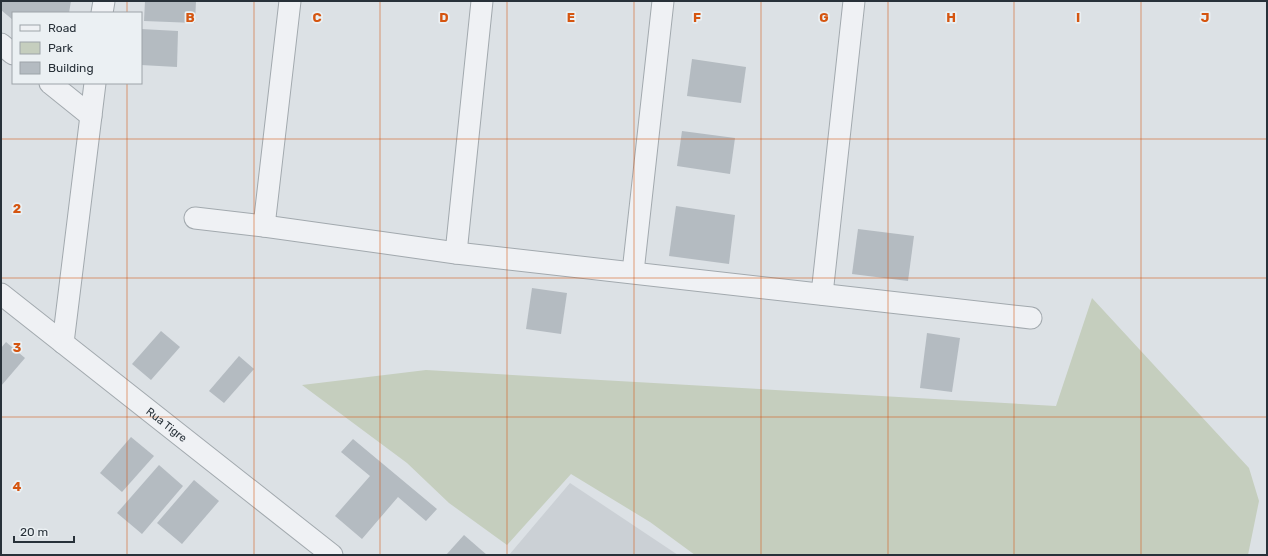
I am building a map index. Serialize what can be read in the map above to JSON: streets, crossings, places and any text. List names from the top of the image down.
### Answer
{
  "streets": {
    "street": ["Rua Tigre"]
  },
  "legend": ["Road", "Park", "Building"],
  "scale_bar": "20 m",
  "grid": {
    "columns": [
      "B",
      "C",
      "D",
      "E",
      "F",
      "G",
      "H",
      "I",
      "J"
    ],
    "rows": ["2", "3", "4"]
  }
}
